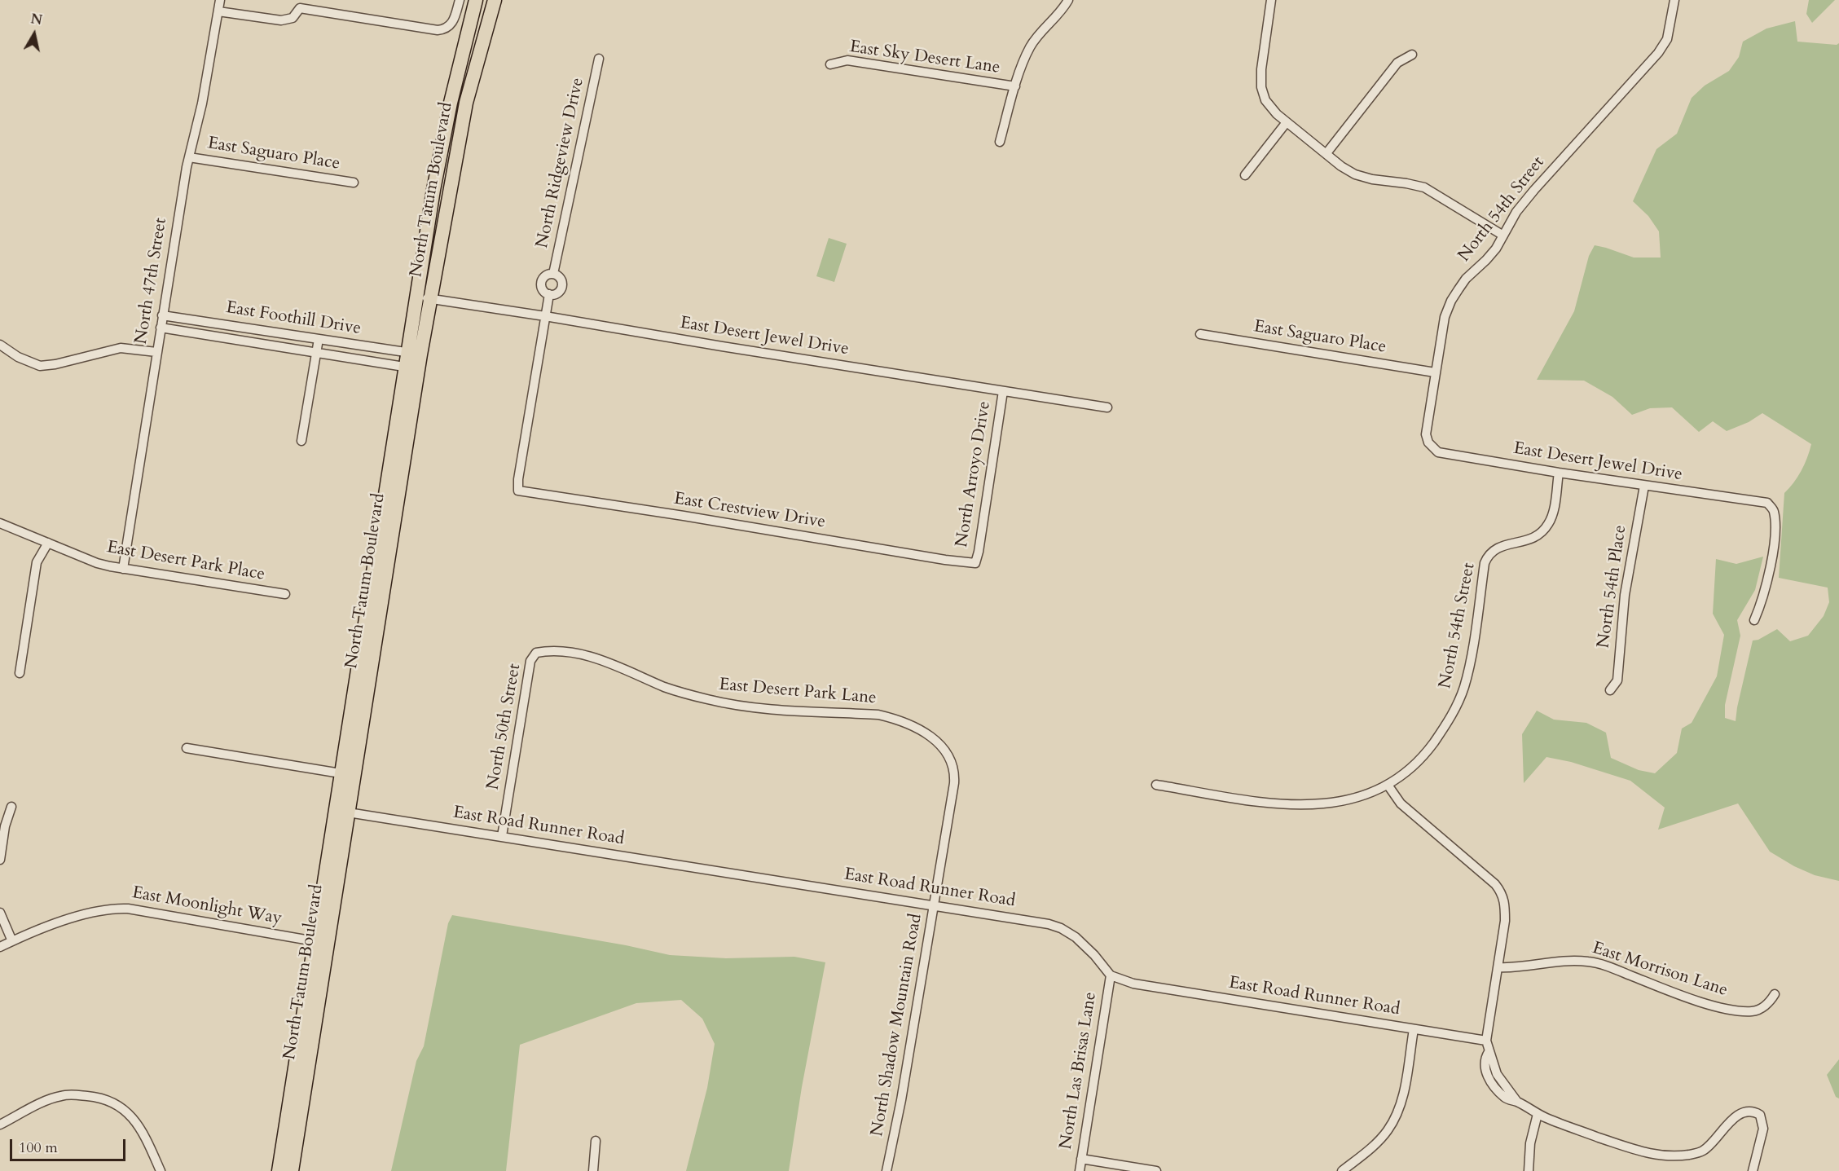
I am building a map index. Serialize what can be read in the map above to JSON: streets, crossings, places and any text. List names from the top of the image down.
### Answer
{
  "streets": {
    "main road": ["North Tatum Boulevard"],
    "street": [
      "East Sky Desert Lane",
      "East Saguaro Place",
      "North Ridgeview Drive",
      "North 54th Street",
      "North 47th Street",
      "East Foothill Drive",
      "East Desert Jewel Drive",
      "North Arroyo Drive",
      "East Crestview Drive",
      "East Desert Park Place",
      "North 54th Place",
      "East Desert Park Lane",
      "North 50th Street",
      "East Road Runner Road",
      "East Moonlight Way",
      "East Morrison Lane",
      "North Shadow Mountain Road",
      "North Las Brisas Lane"
    ]
  },
  "crossings": [
    ["East Saguaro Place", "North 54th Street"],
    ["East Saguaro Place", "North 47th Street"],
    ["North Ridgeview Drive", "East Desert Jewel Drive"],
    ["North Ridgeview Drive", "East Crestview Drive"],
    ["North Tatum Boulevard", "East Foothill Drive"],
    ["North Tatum Boulevard", "East Desert Jewel Drive"],
    ["North Tatum Boulevard", "East Road Runner Road"],
    ["North Tatum Boulevard", "East Moonlight Way"],
    ["North 54th Street", "East Desert Jewel Drive"],
    ["North 47th Street", "East Foothill Drive"],
    ["North 47th Street", "East Desert Park Place"],
    ["East Desert Jewel Drive", "North Arroyo Drive"],
    ["East Desert Jewel Drive", "North 54th Place"],
    ["North Arroyo Drive", "East Crestview Drive"],
    ["East Desert Park Lane", "North 50th Street"],
    ["East Desert Park Lane", "North Shadow Mountain Road"],
    ["North 50th Street", "East Road Runner Road"],
    ["East Road Runner Road", "North Shadow Mountain Road"],
    ["East Road Runner Road", "North Las Brisas Lane"]
  ],
  "scale_bar": "100 m",
  "north": "top"
}
